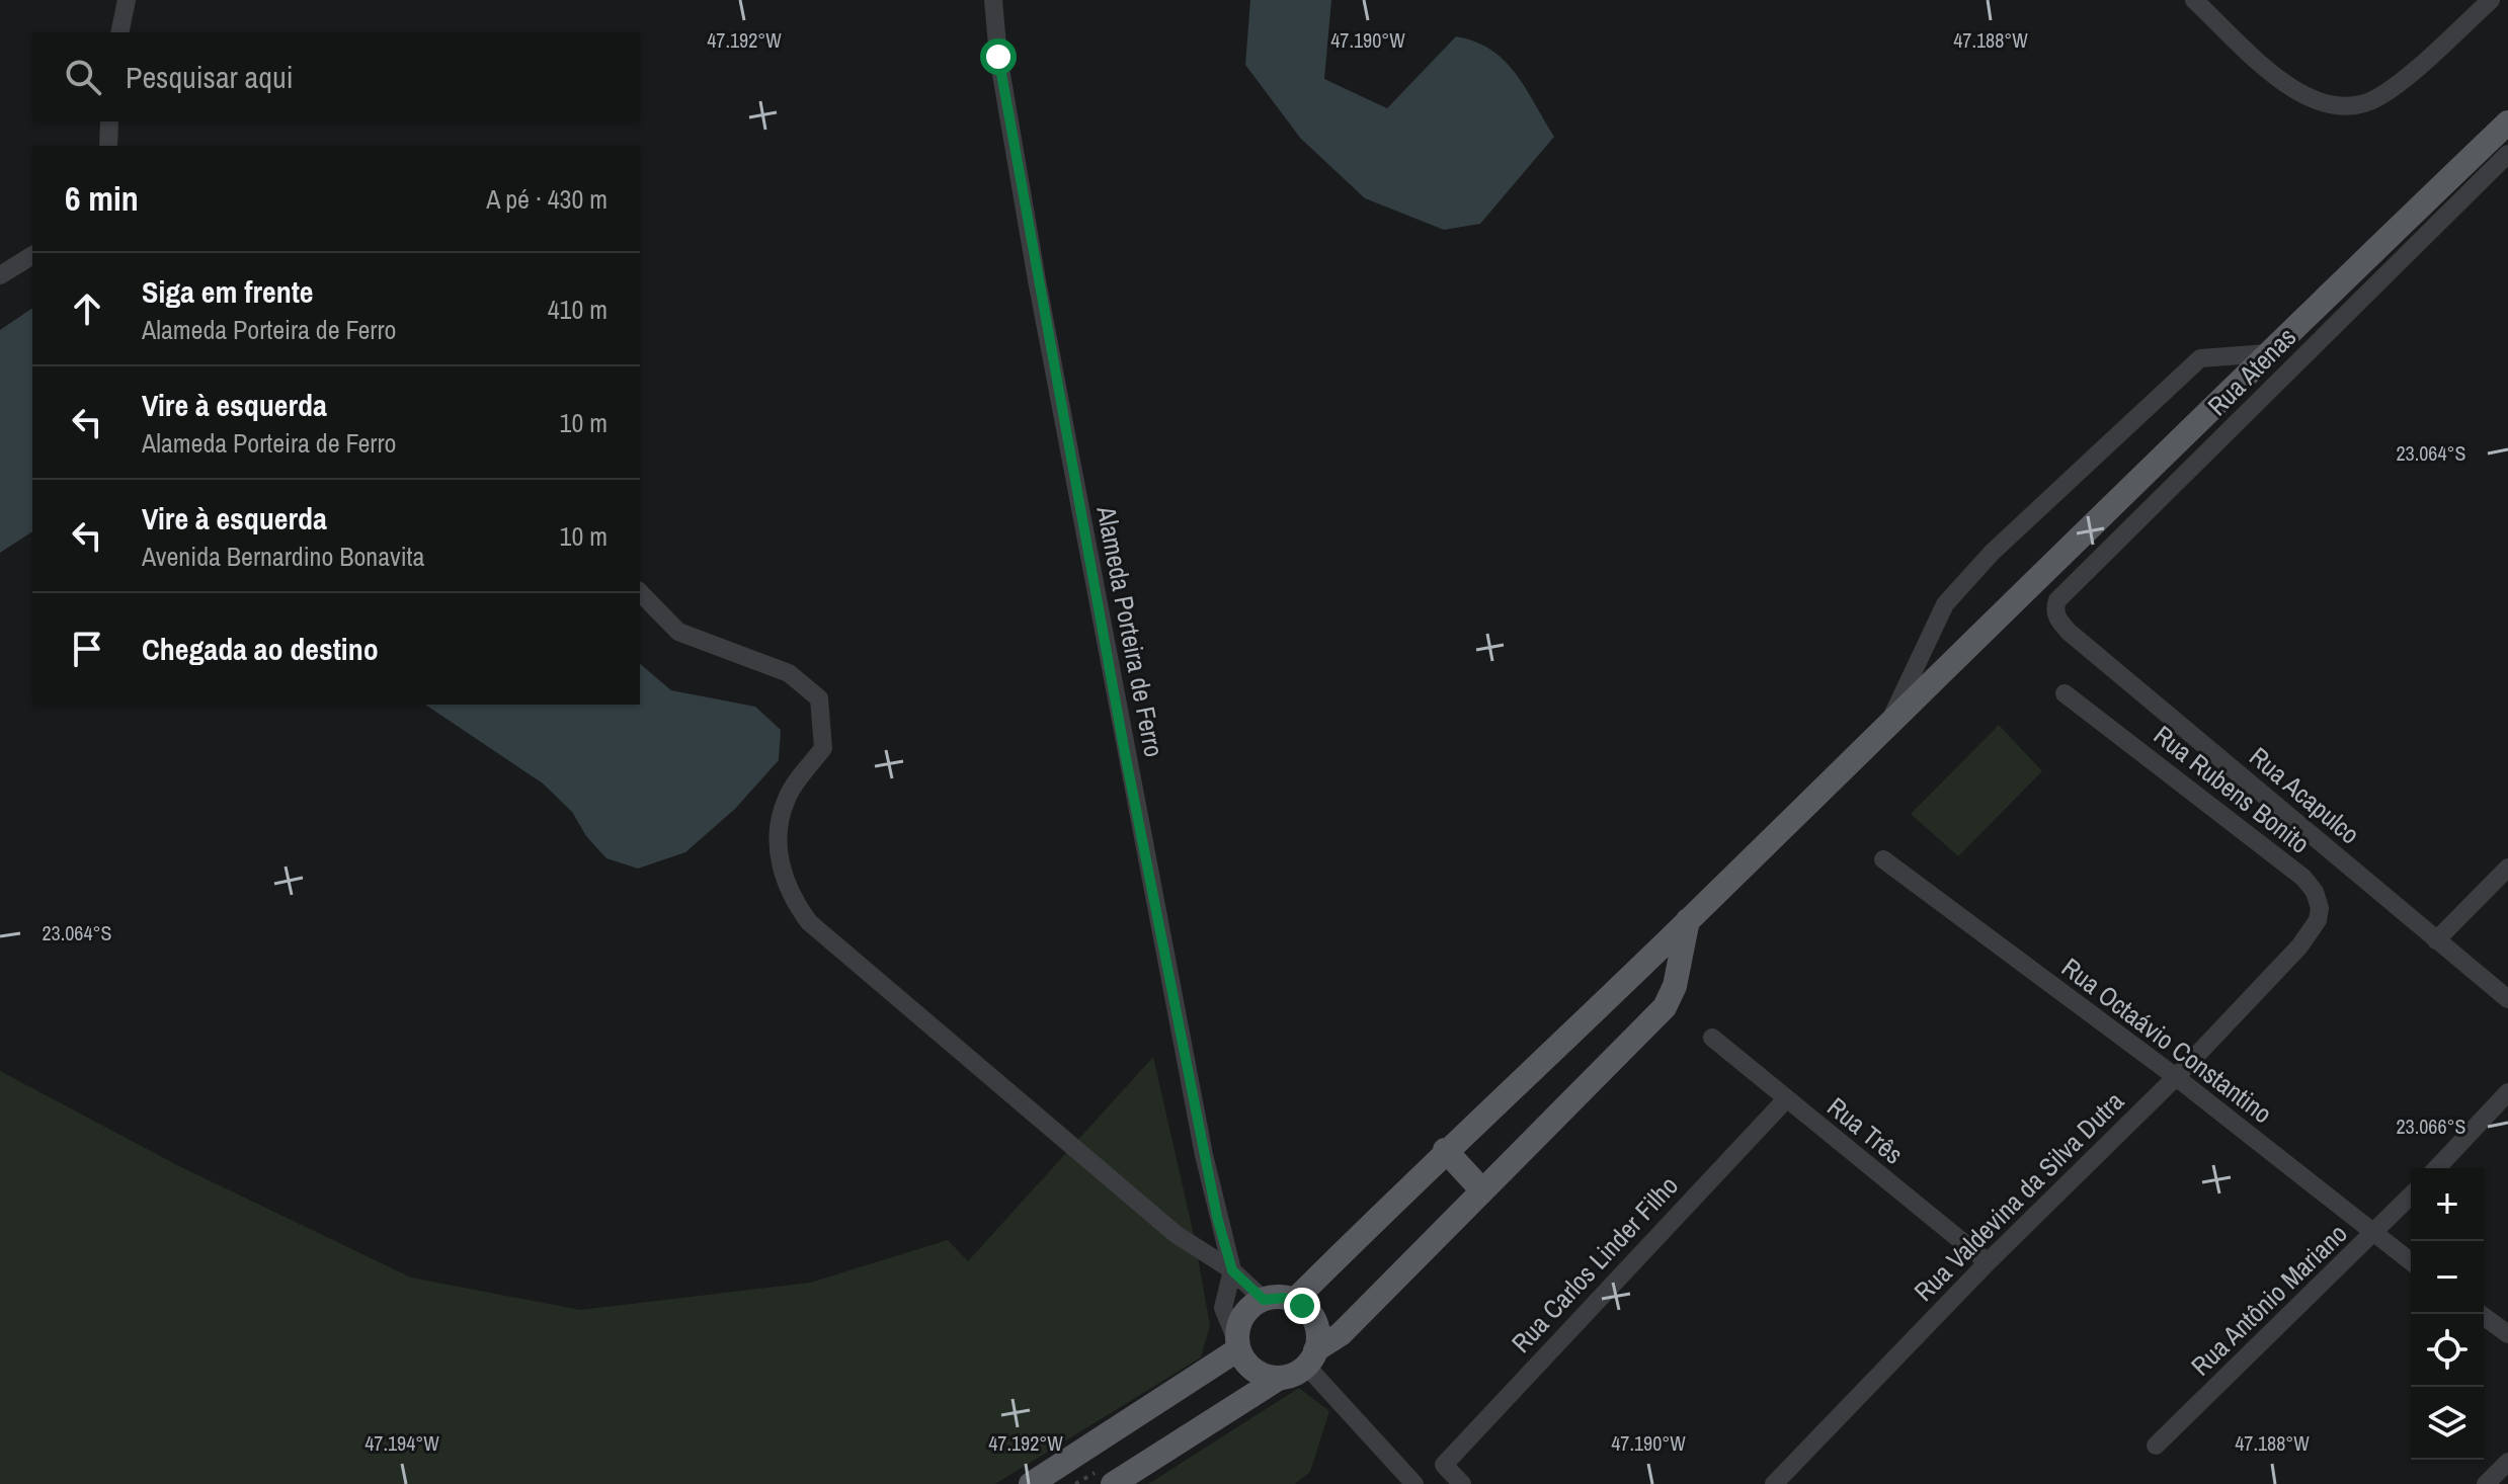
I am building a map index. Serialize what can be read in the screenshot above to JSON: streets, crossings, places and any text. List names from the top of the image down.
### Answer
{
  "streets": {
    "street": [
      "Rua Atenas",
      "Alameda Porteira de Ferro",
      "Rua Rubens Bonito",
      "Rua Acapulco",
      "Rua Octaávio Constantino",
      "Rua Três",
      "Rua Valdevina da Silva Dutra",
      "Rua Carlos Linder Filho",
      "Rua Antônio Mariano"
    ]
  },
  "crossings": [
    ["Rua Atenas", "Rua Acapulco"],
    ["Rua Rubens Bonito", "Rua Valdevina da Silva Dutra"],
    ["Rua Octaávio Constantino", "Rua Valdevina da Silva Dutra"],
    ["Rua Octaávio Constantino", "Rua Antônio Mariano"],
    ["Rua Três", "Rua Valdevina da Silva Dutra"],
    ["Rua Três", "Rua Carlos Linder Filho"]
  ],
  "page": {
    "search": "Pesquisar aqui",
    "heading": ["6 min", "A pé · 430 m"],
    "list": [
      ["Siga em frente", "Alameda Porteira de Ferro", "410 m"],
      ["Vire à esquerda", "Alameda Porteira de Ferro", "10 m"],
      ["Vire à esquerda", "Avenida Bernardino Bonavita", "10 m"],
      "Chegada ao destino"
    ],
    "map_buttons": ["+", "−"]
  },
  "coordinates": [
    "47.192°W",
    "47.190°W",
    "47.188°W",
    "23.064°S",
    "23.066°S",
    "47.194°W"
  ]
}
